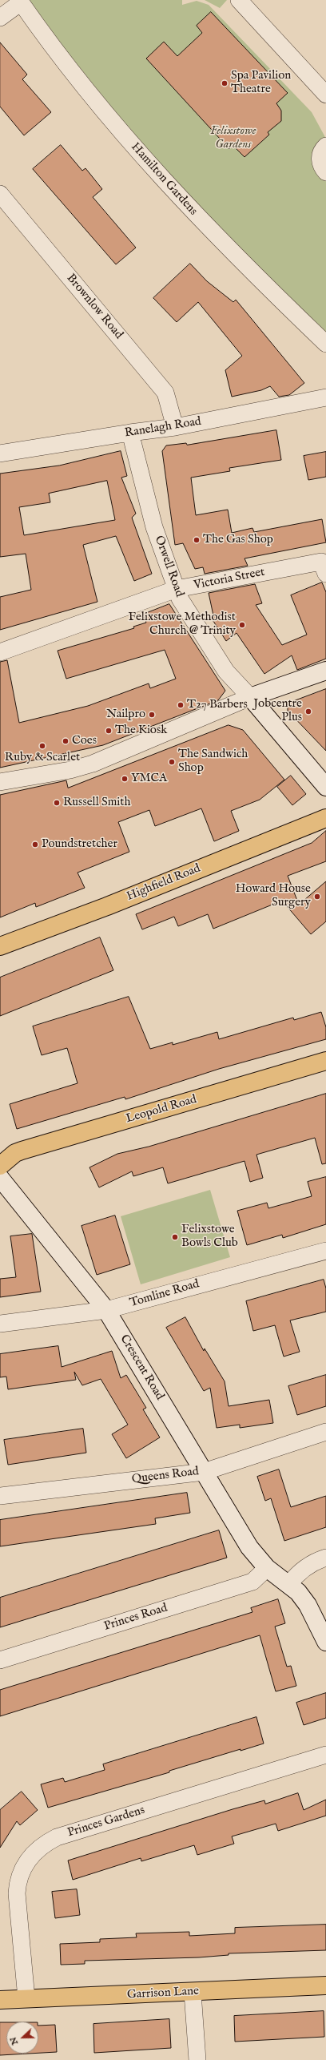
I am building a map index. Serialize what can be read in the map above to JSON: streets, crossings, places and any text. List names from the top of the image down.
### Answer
{
  "streets": {
    "main road": ["Highfield Road", "Leopold Road", "Garrison Lane"],
    "street": [
      "Hamilton Gardens",
      "Brownlow Road",
      "Ranelagh Road",
      "Orwell Road",
      "Victoria Street",
      "Tomline Road",
      "Crescent Road",
      "Queens Road",
      "Princes Road",
      "Princes Gardens"
    ]
  },
  "crossings": [
    ["Brownlow Road", "Ranelagh Road"],
    ["Ranelagh Road", "Orwell Road"],
    ["Orwell Road", "Victoria Street"],
    ["Tomline Road", "Crescent Road"],
    ["Crescent Road", "Queens Road"],
    ["Crescent Road", "Princes Road"],
    ["Princes Gardens", "Garrison Lane"]
  ],
  "parks": ["Felixstowe Gardens"],
  "places": [
    "Spa Pavilion Theatre",
    "The Gas Shop",
    "Felixstowe Methodist Church @ Trinity",
    "T27 Barbers",
    "Jobcentre Plus",
    "Nailpro",
    "The Kiosk",
    "Coes",
    "Ruby & Scarlet",
    "The Sandwich Shop",
    "YMCA",
    "Russell Smith",
    "Poundstretcher",
    "Howard House Surgery",
    "Felixstowe Bowls Club"
  ],
  "north": "left"
}
